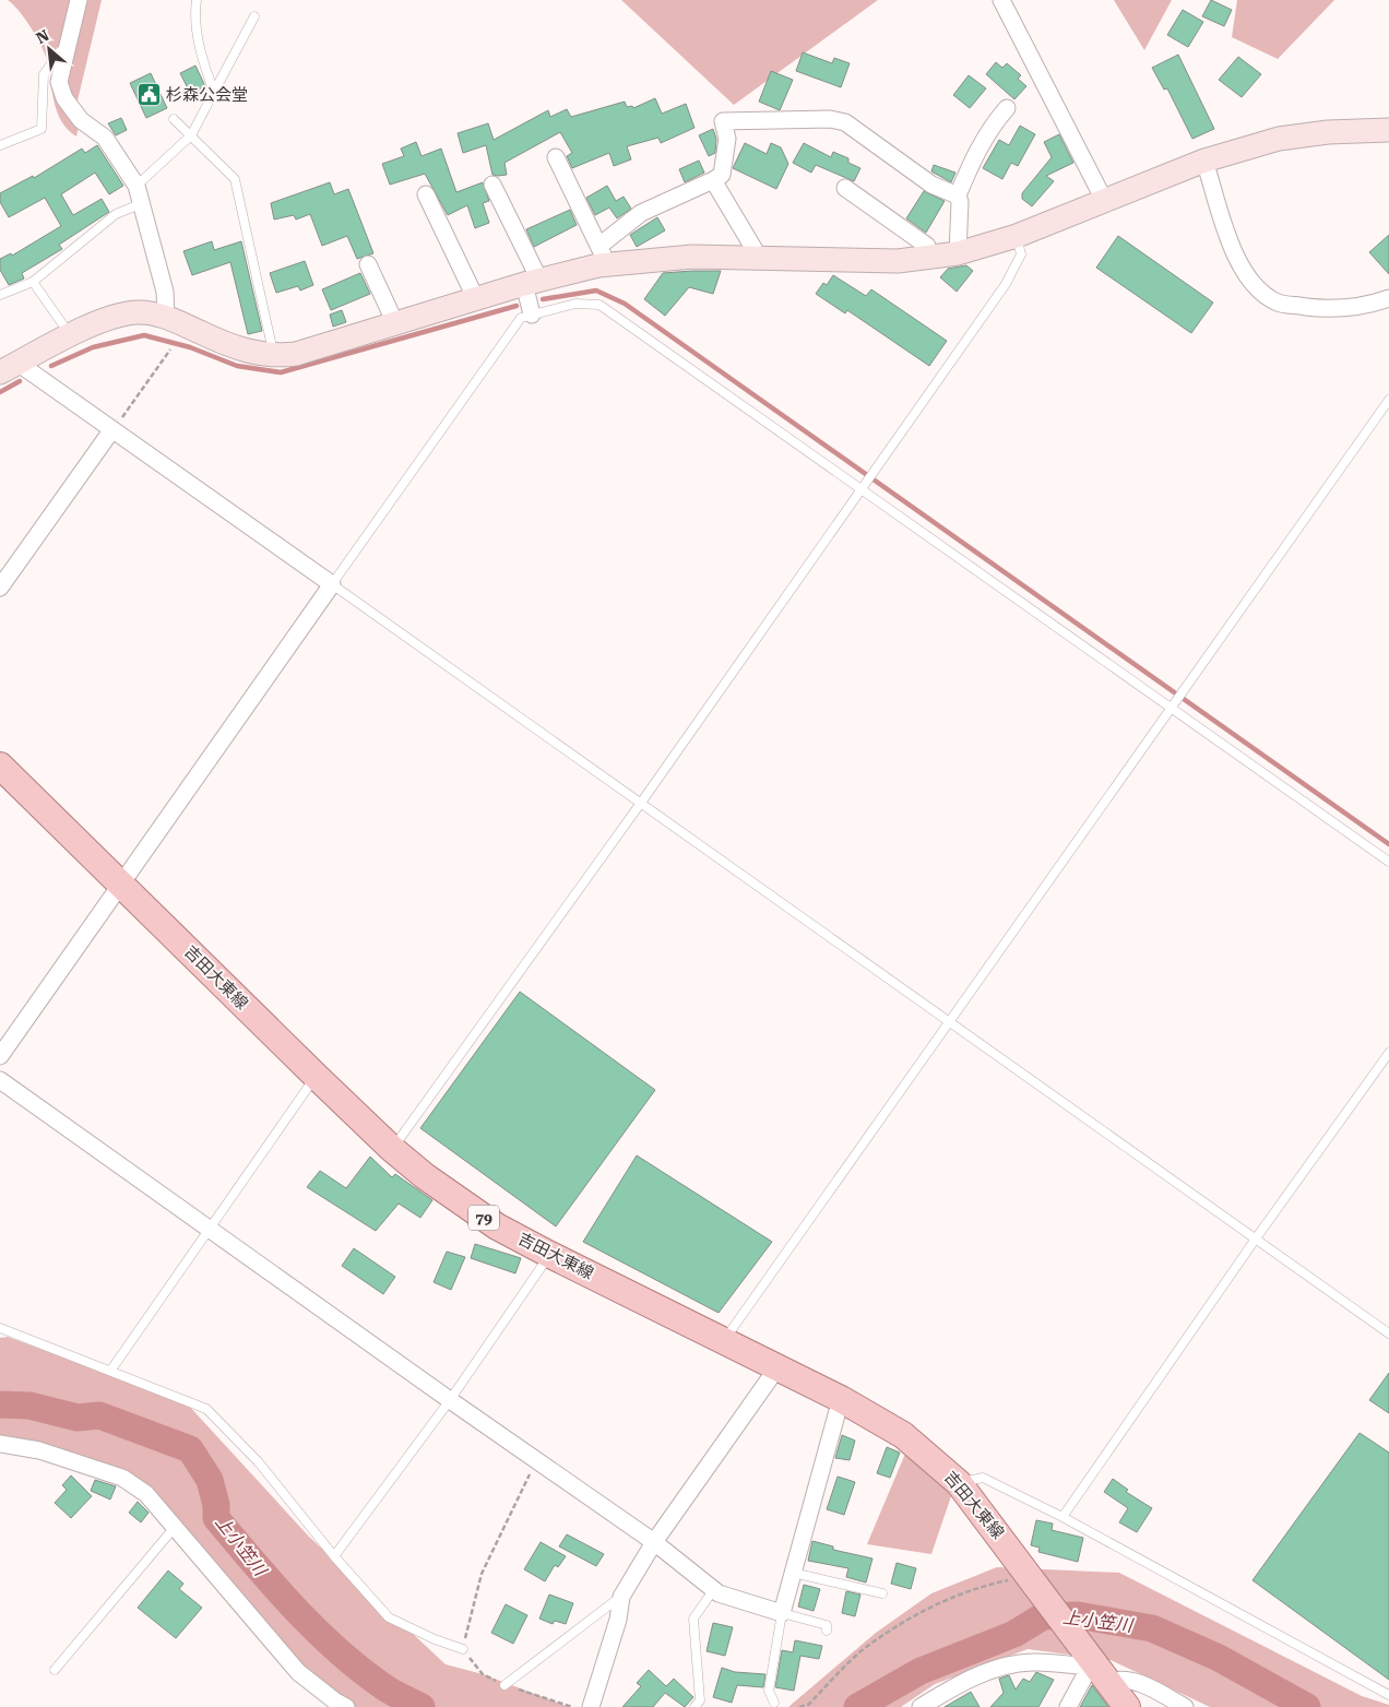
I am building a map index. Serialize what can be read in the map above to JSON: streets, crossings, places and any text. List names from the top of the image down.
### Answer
{
  "streets": {
    "main road": ["吉田大東線", "79"]
  },
  "water": ["上小笠川"],
  "places": {
    "public building": ["杉森公会堂"]
  },
  "north": "top left"
}
